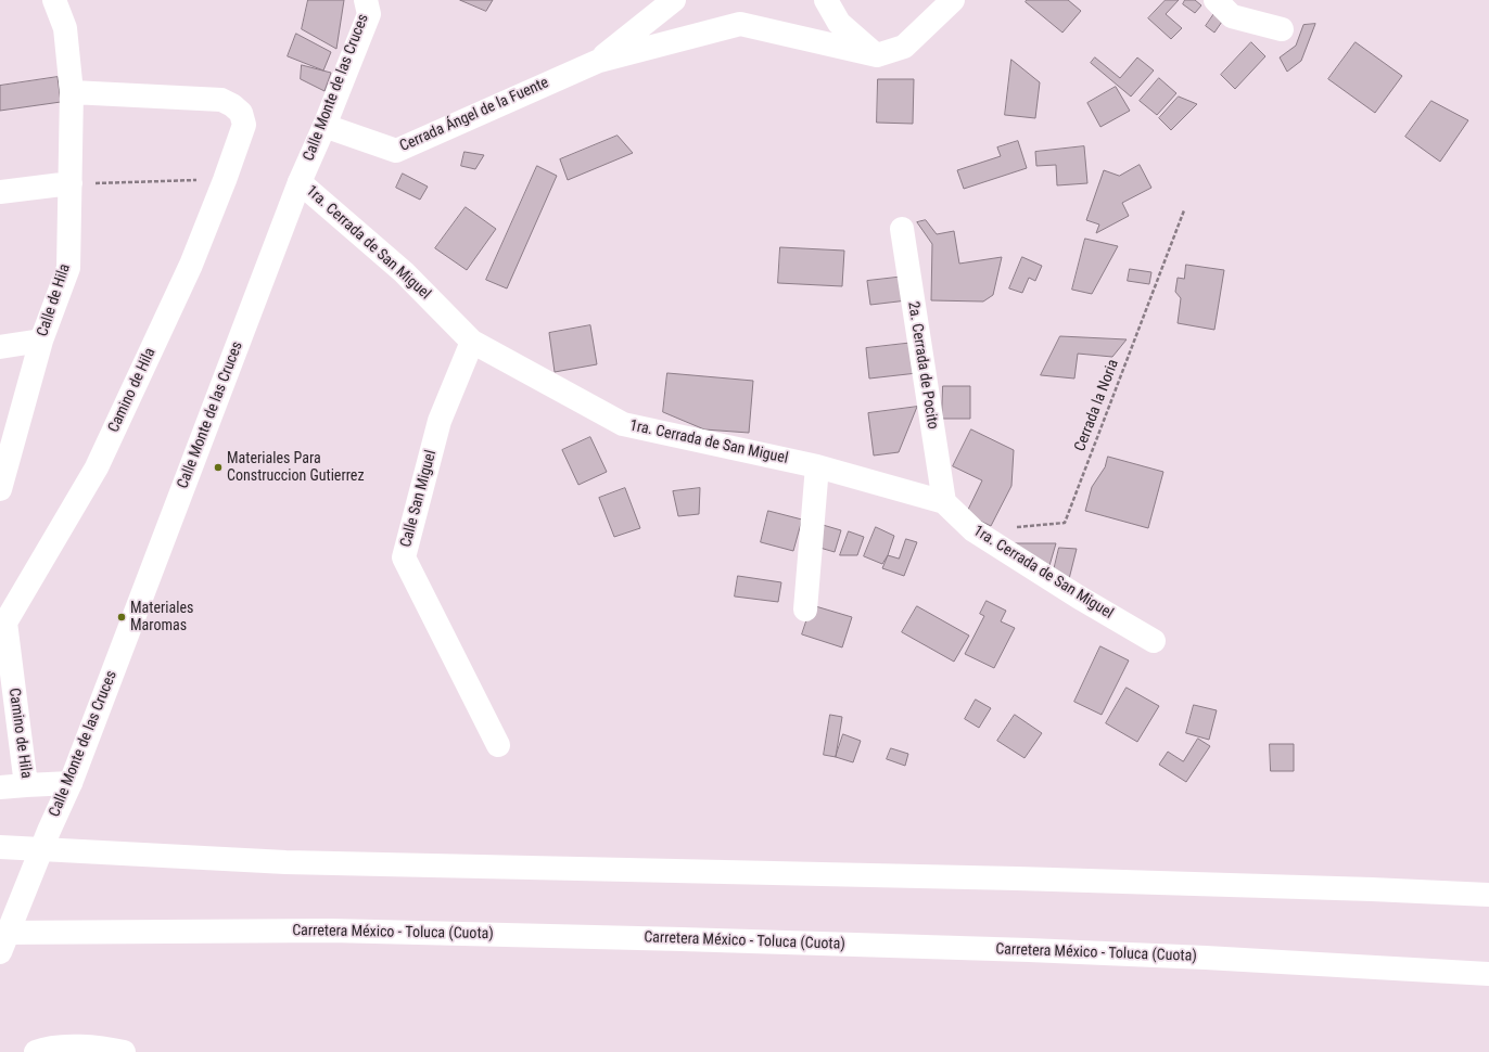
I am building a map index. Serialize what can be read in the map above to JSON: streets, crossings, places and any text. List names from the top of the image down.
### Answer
{
  "streets": {
    "main road": [
      "Calle Monte de las Cruces",
      "Cerrada Ángel de la Fuente",
      "1ra. Cerrada de San Miguel",
      "Calle de Hila",
      "2a. Cerrada de Pocito",
      "Camino de Hila",
      "Calle San Miguel",
      "Carretera México - Toluca (Cuota)"
    ],
    "path": ["Cerrada la Noria"]
  },
  "crossings": [
    ["Calle Monte de las Cruces", "Cerrada Ángel de la Fuente"],
    ["Calle Monte de las Cruces", "1ra. Cerrada de San Miguel"],
    ["Calle Monte de las Cruces", "Camino de Hila"],
    ["1ra. Cerrada de San Miguel", "2a. Cerrada de Pocito"],
    ["1ra. Cerrada de San Miguel", "Calle San Miguel"],
    ["Calle de Hila", "Camino de Hila"]
  ],
  "places": ["Materiales Para Construccion Gutierrez", "Materiales Maromas"]
}
